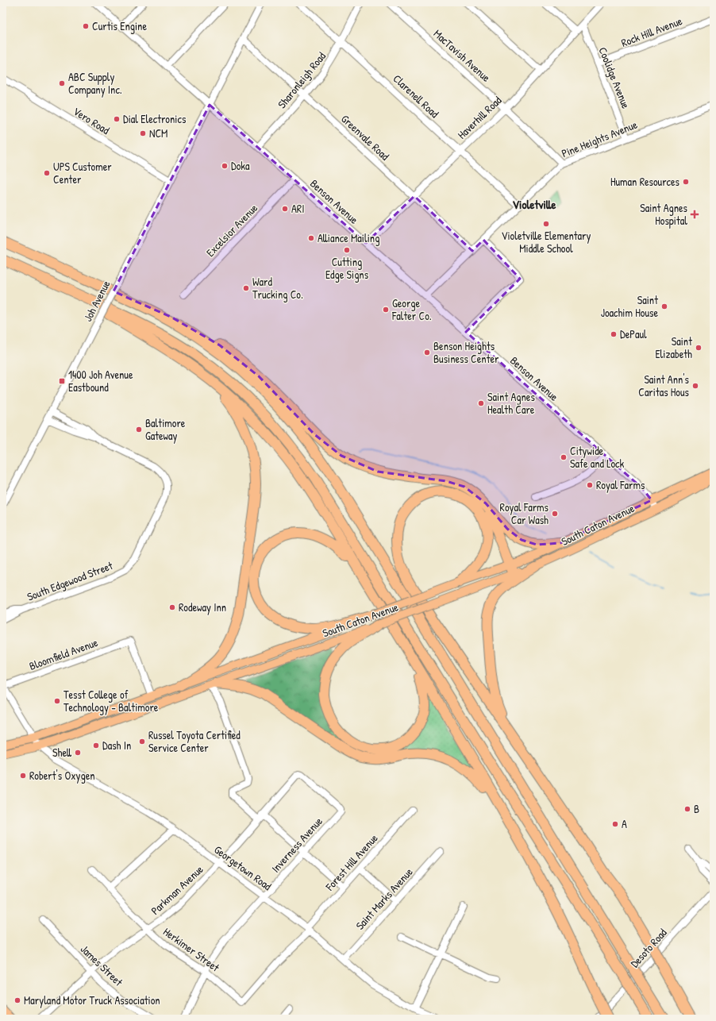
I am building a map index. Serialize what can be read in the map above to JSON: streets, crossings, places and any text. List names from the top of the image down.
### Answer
{
  "streets": {
    "main road": ["South Caton Avenue"],
    "street": [
      "Rock Hill Avenue",
      "MacTavish Avenue",
      "Coolidge Avenue",
      "Sharonleigh Road",
      "Clarenell Road",
      "Haverhill Road",
      "Vero Road",
      "Greenvale Road",
      "Pine Heights Avenue",
      "Benson Avenue",
      "Excelsior Avenue",
      "Joh Avenue",
      "South Edgewood Street",
      "Bloomfield Avenue",
      "Inverness Avenue",
      "Forest Hill Avenue",
      "Georgetown Road",
      "Parkman Avenue",
      "Saint Marks Avenue",
      "Desoto Road",
      "Herkimer Street",
      "James Street"
    ]
  },
  "crossings": [
    ["Rock Hill Avenue", "Coolidge Avenue"],
    ["MacTavish Avenue", "Haverhill Road"],
    ["MacTavish Avenue", "Pine Heights Avenue"],
    ["Coolidge Avenue", "Haverhill Road"],
    ["Coolidge Avenue", "Pine Heights Avenue"],
    ["Sharonleigh Road", "Clarenell Road"],
    ["Sharonleigh Road", "Greenvale Road"],
    ["Sharonleigh Road", "Benson Avenue"],
    ["Clarenell Road", "Haverhill Road"],
    ["Clarenell Road", "Pine Heights Avenue"],
    ["Haverhill Road", "Greenvale Road"],
    ["Haverhill Road", "Benson Avenue"],
    ["Vero Road", "Joh Avenue"],
    ["Greenvale Road", "Pine Heights Avenue"],
    ["Greenvale Road", "Joh Avenue"],
    ["Pine Heights Avenue", "Benson Avenue"],
    ["Benson Avenue", "Excelsior Avenue"],
    ["Benson Avenue", "Joh Avenue"],
    ["Benson Avenue", "South Caton Avenue"],
    ["South Caton Avenue", "Bloomfield Avenue"],
    ["South Caton Avenue", "Georgetown Road"],
    ["Inverness Avenue", "Georgetown Road"],
    ["Inverness Avenue", "Parkman Avenue"],
    ["Inverness Avenue", "Herkimer Street"],
    ["Forest Hill Avenue", "Georgetown Road"],
    ["Forest Hill Avenue", "Herkimer Street"],
    ["Georgetown Road", "Parkman Avenue"],
    ["Georgetown Road", "Saint Marks Avenue"],
    ["Parkman Avenue", "Herkimer Street"],
    ["Parkman Avenue", "James Street"]
  ],
  "districts": ["Violetville"],
  "places": {
    "other": [
      "Curtis Engine",
      "ABC Supply Company Inc.",
      "Dial Electronics",
      "NCM",
      "Doka",
      "UPS Customer Center",
      "Human Resources",
      "ARI",
      "Violetville Elementary Middle School",
      "Alliance Mailing",
      "Cutting Edge Signs",
      "Ward Trucking Co.",
      "Saint Joachim House",
      "George Falter Co.",
      "DePaul",
      "Saint Elizabeth",
      "Benson Heights Business Center",
      "Saint Ann's Caritas Hous",
      "Saint Agnes Health Care",
      "Baltimore Gateway",
      "Citywide Safe and Lock",
      "Royal Farms",
      "Royal Farms Car Wash",
      "Rodeway Inn",
      "Tesst College of Technology - Baltimore",
      "Russel Toyota Certified Service Center",
      "Dash In",
      "Shell",
      "Robert's Oxygen",
      "B",
      "A",
      "Maryland Motor Truck Association"
    ],
    "health": ["Saint Agnes Hospital"],
    "transit": ["1400 Joh Avenue Eastbound"]
  }
}
